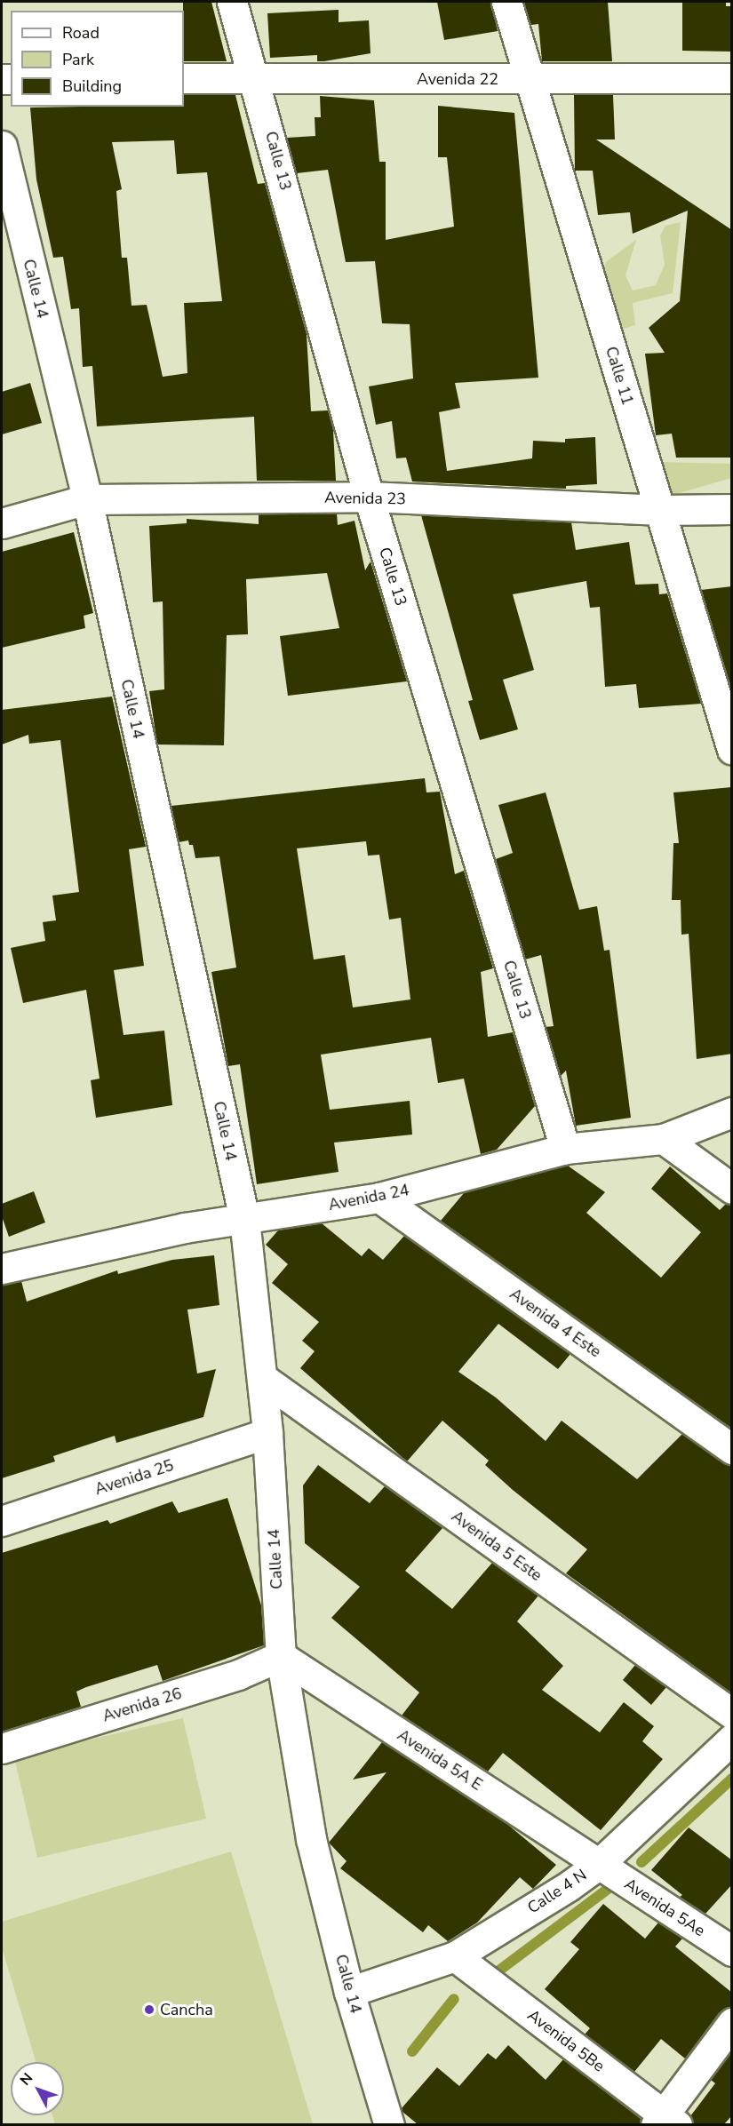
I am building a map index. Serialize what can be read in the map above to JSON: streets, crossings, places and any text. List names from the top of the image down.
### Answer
{
  "streets": {
    "street": [
      "Avenida 22",
      "Calle 13",
      "Calle 14",
      "Calle 11",
      "Avenida 23",
      "Avenida 24",
      "Avenida 4 Este",
      "Avenida 25",
      "Avenida 5 Este",
      "Avenida 26",
      "Avenida 5A E",
      "Calle 4 N",
      "Avenida 5Ae",
      "Avenida 5Be"
    ]
  },
  "crossings": [
    ["Avenida 22", "Calle 13"],
    ["Avenida 22", "Calle 11"],
    ["Calle 13", "Avenida 23"],
    ["Calle 13", "Avenida 24"],
    ["Calle 14", "Avenida 23"],
    ["Calle 14", "Avenida 24"],
    ["Calle 14", "Avenida 25"],
    ["Calle 14", "Avenida 5 Este"],
    ["Calle 14", "Avenida 26"],
    ["Calle 14", "Avenida 5A E"],
    ["Calle 14", "Calle 4 N"],
    ["Calle 11", "Avenida 23"],
    ["Avenida 24", "Avenida 4 Este"],
    ["Avenida 26", "Avenida 5A E"],
    ["Avenida 5A E", "Calle 4 N"],
    ["Avenida 5A E", "Avenida 5Ae"],
    ["Calle 4 N", "Avenida 5Ae"],
    ["Calle 4 N", "Avenida 5Be"]
  ],
  "places": ["Cancha"],
  "legend": ["Road", "Park", "Building"],
  "north": "top left"
}
